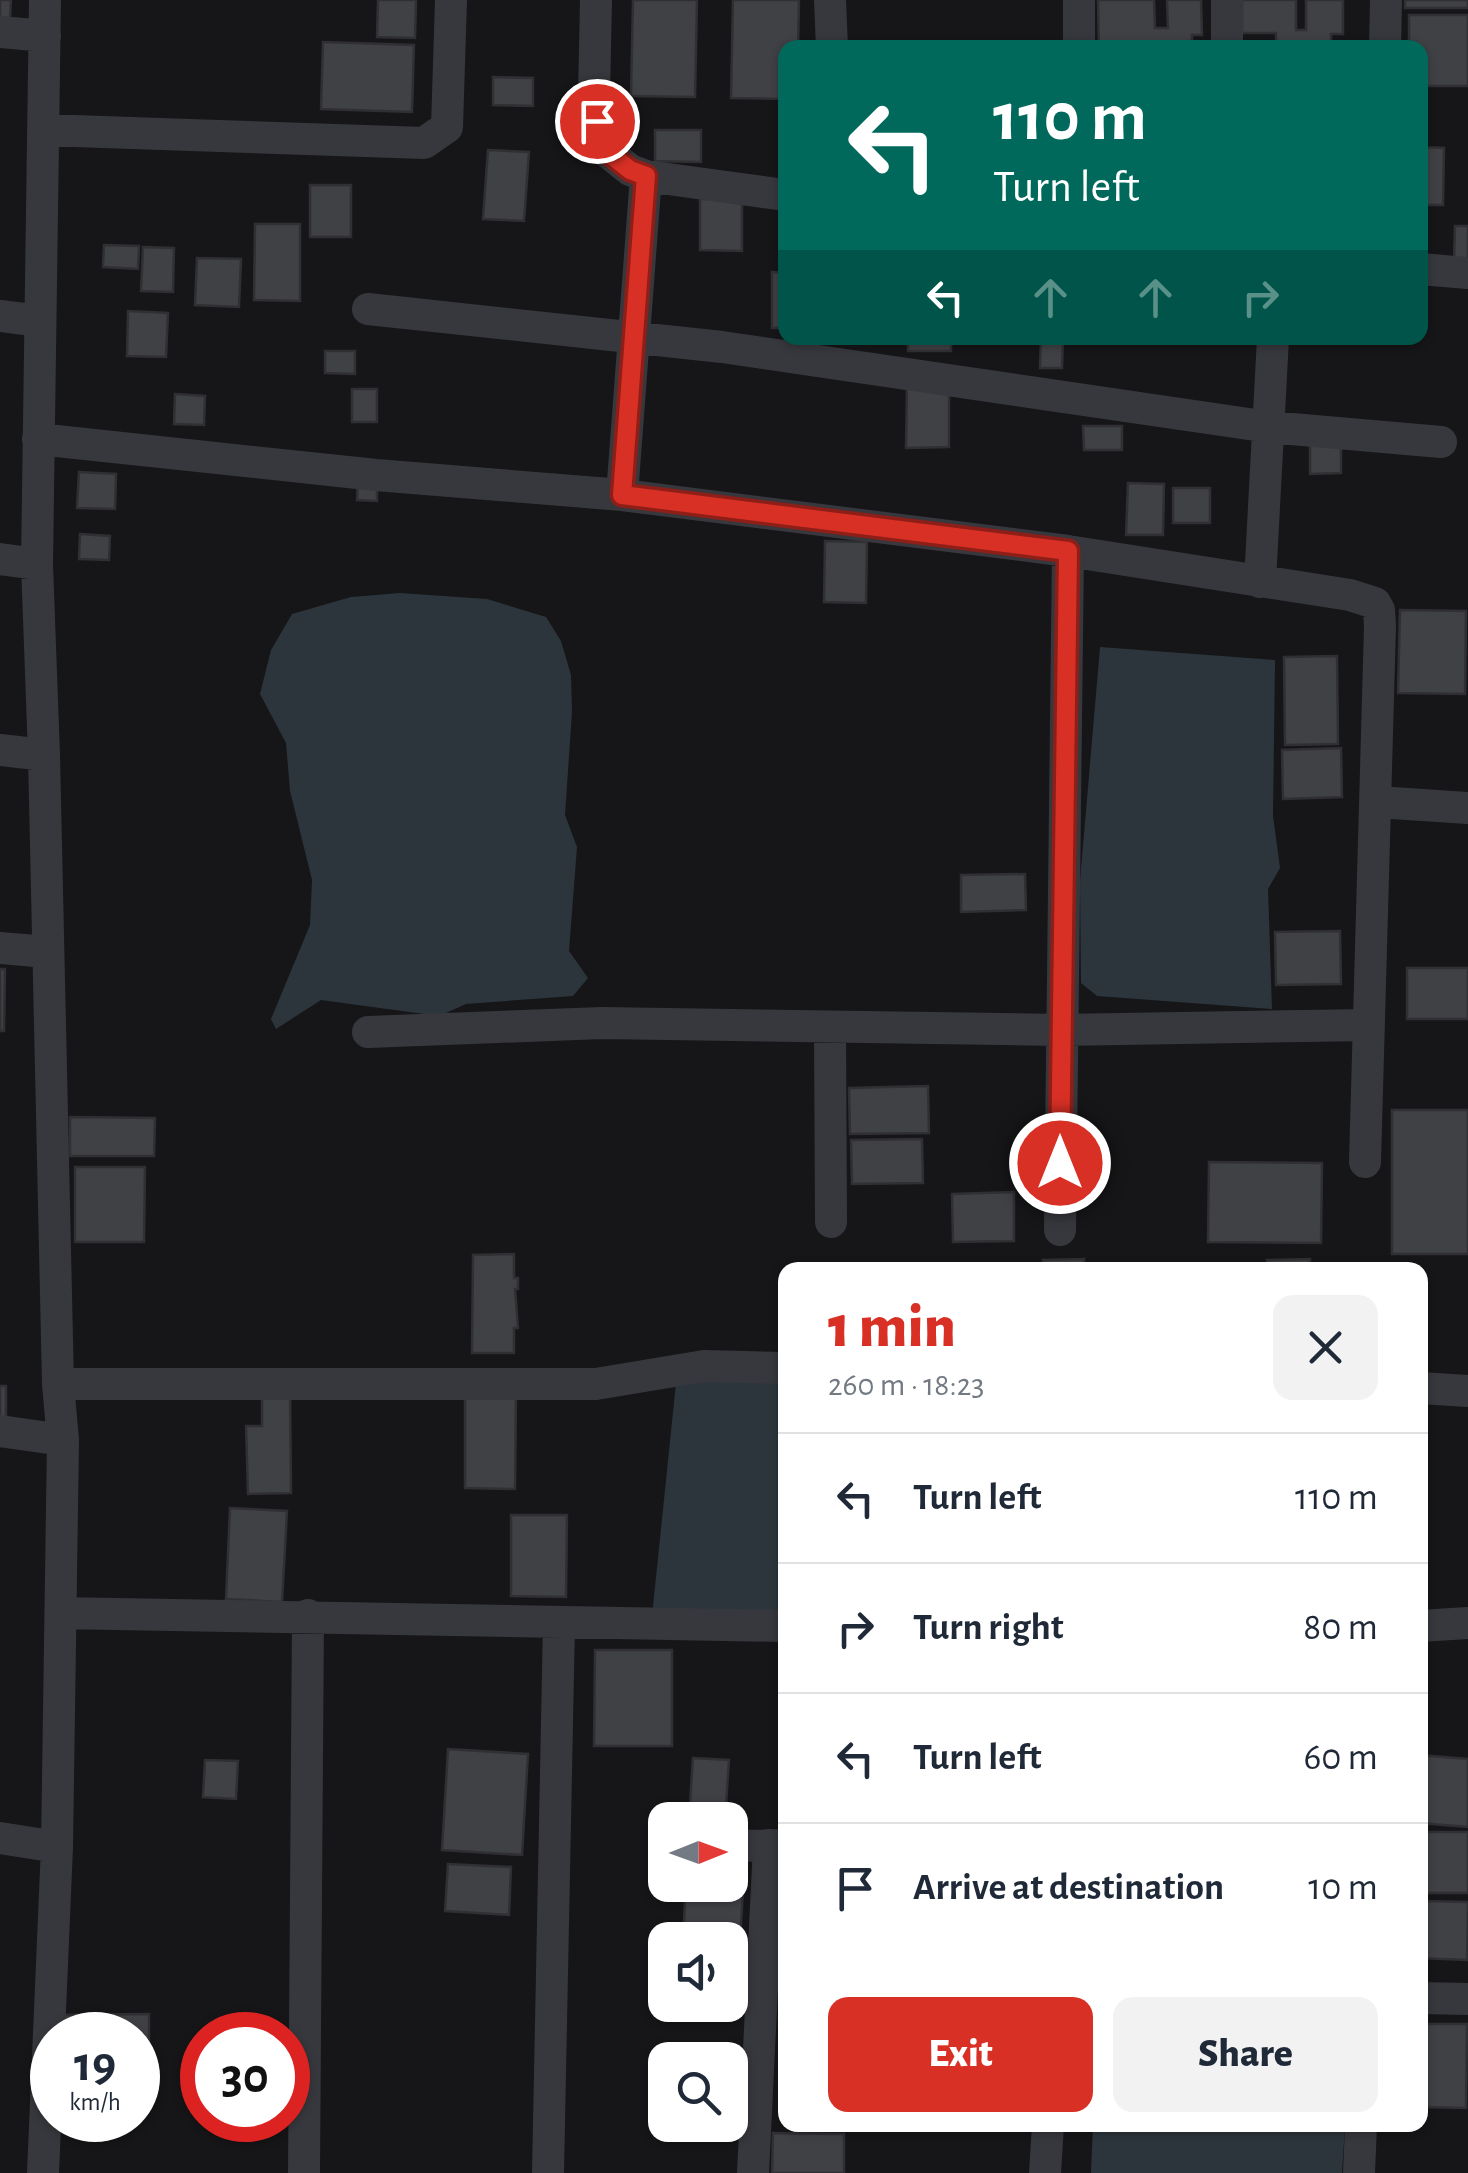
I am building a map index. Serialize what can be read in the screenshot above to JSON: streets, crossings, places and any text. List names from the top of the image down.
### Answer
{
  "north": "right",
  "page": {
    "turn": ["110 m", "Turn left"],
    "heading": ["1 min", "260 m · 18:23"],
    "list": [
      {
        "name": "Turn left",
        "value": "110 m"
      },
      {
        "name": "Turn right",
        "value": "80 m"
      },
      {
        "name": "Turn left",
        "value": "60 m"
      },
      {
        "name": "Arrive at destination",
        "value": "10 m"
      }
    ],
    "buttons": ["Exit", "Share"],
    "speed": "19 km/h",
    "limit": "30"
  }
}
